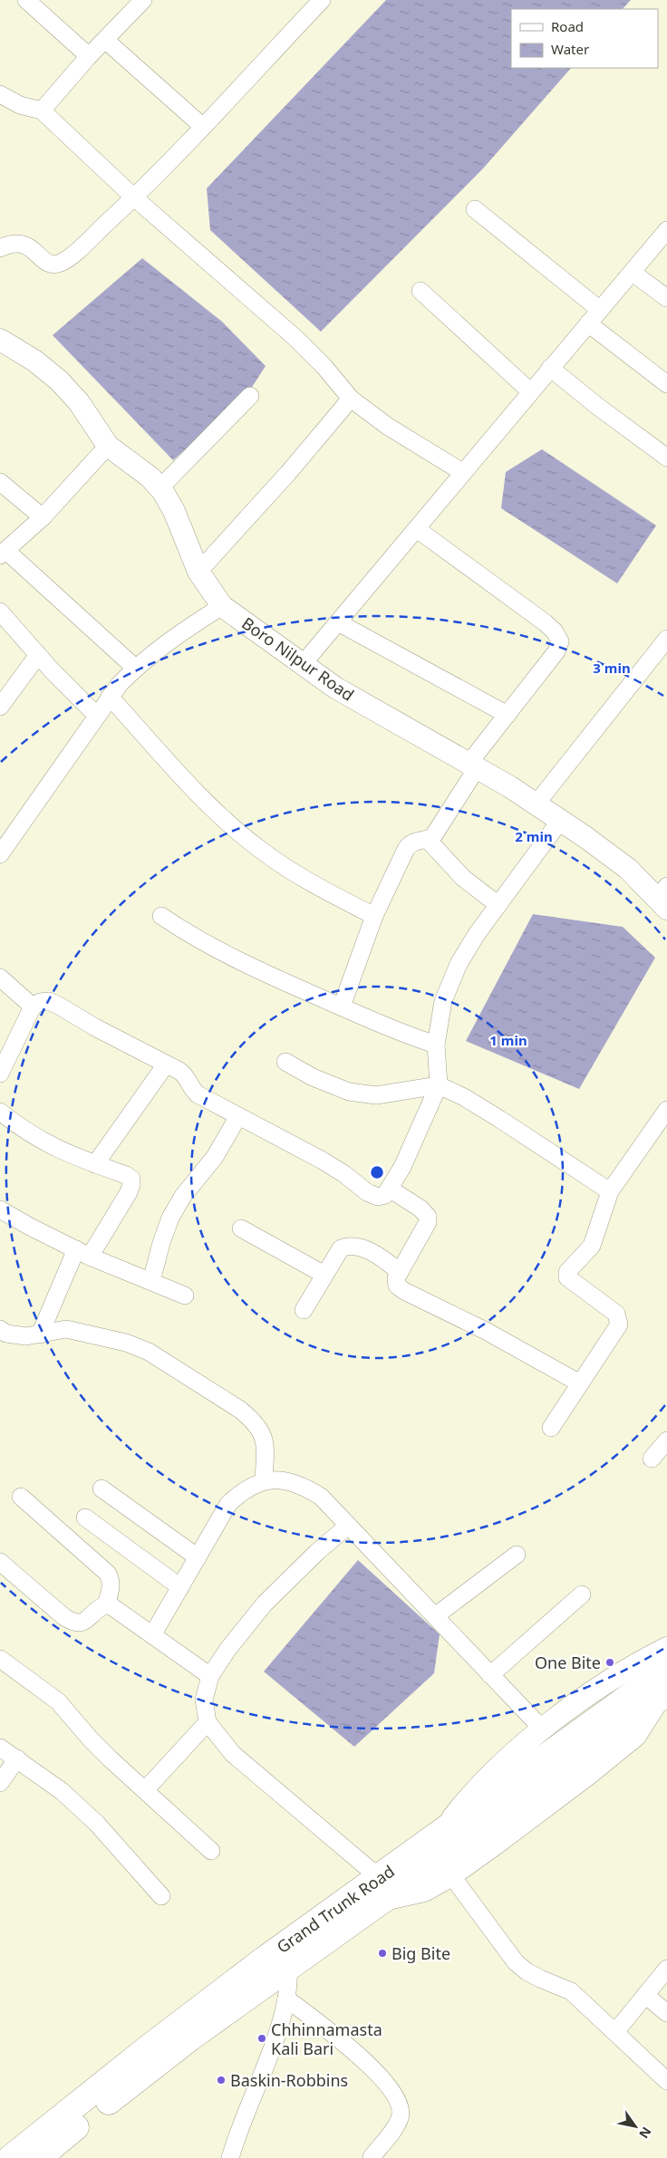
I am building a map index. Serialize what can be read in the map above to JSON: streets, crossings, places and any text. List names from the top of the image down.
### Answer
{
  "streets": {
    "highway": ["Grand Trunk Road"],
    "street": ["Boro Nilpur Road"]
  },
  "places": [
    "One Bite",
    "Big Bite",
    "Chhinnamasta Kali Bari",
    "Baskin-Robbins"
  ],
  "legend": ["Road", "Water"],
  "north": "bottom right",
  "rings": ["3 min", "2 min", "1 min"]
}
